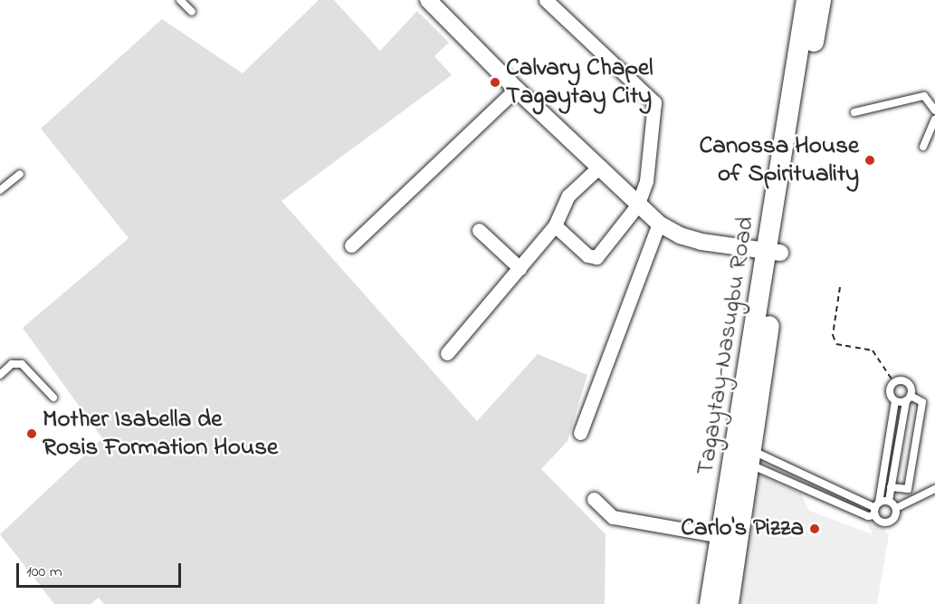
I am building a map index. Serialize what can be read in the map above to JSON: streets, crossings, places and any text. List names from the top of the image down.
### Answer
{
  "streets": {
    "main road": ["Tagaytay-Nasugbu Road"]
  },
  "places": [
    "Calvary Chapel Tagaytay City",
    "Canossa House of Spirituality",
    "Mother Isabella de Rosis Formation House",
    "Carlo's Pizza"
  ],
  "scale_bar": "100 m"
}
